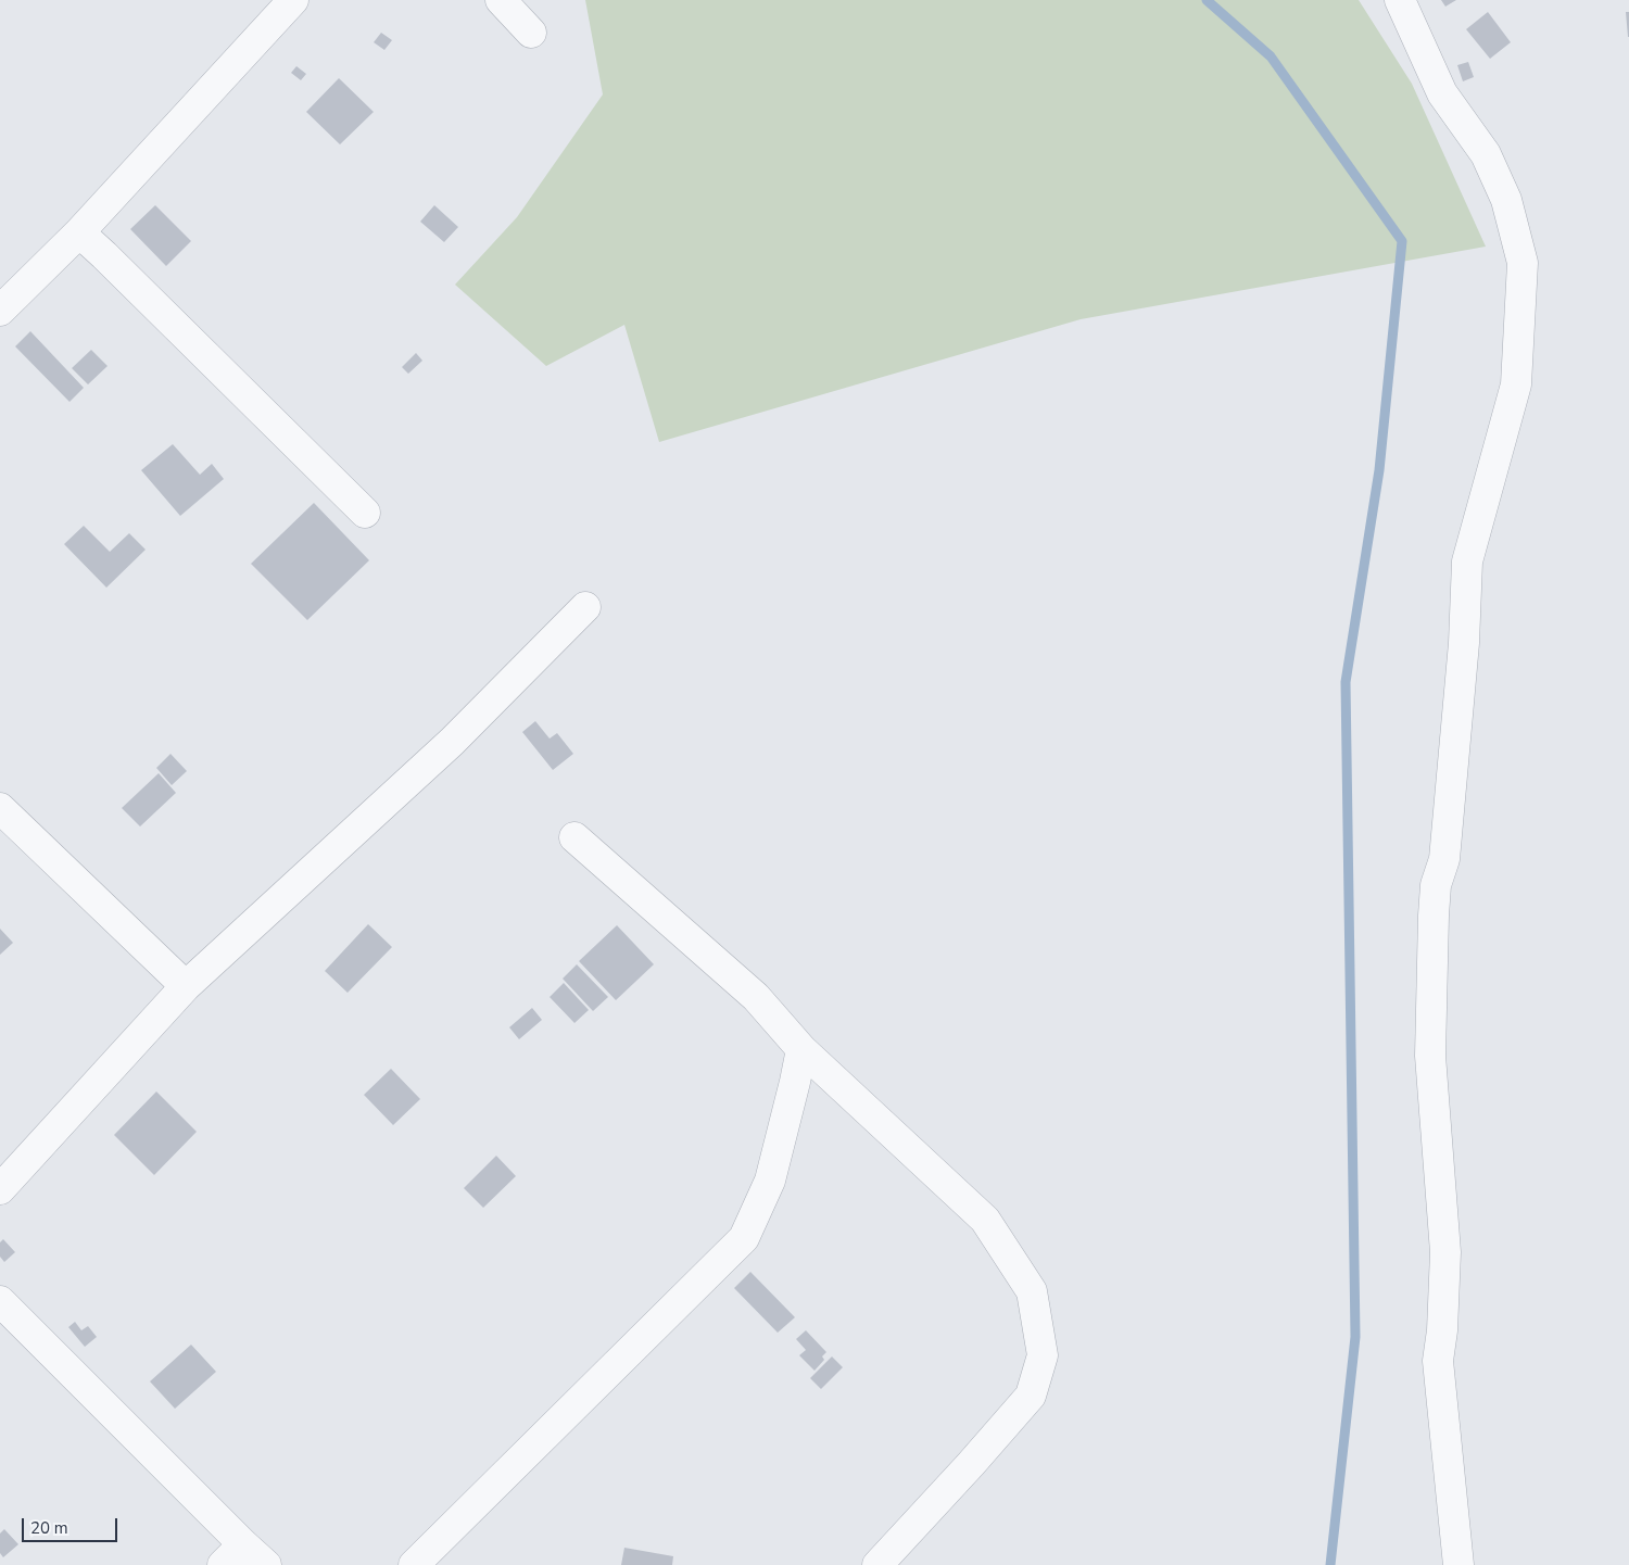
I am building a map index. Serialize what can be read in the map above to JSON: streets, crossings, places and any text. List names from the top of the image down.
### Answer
{
  "scale_bar": "20 m"
}
